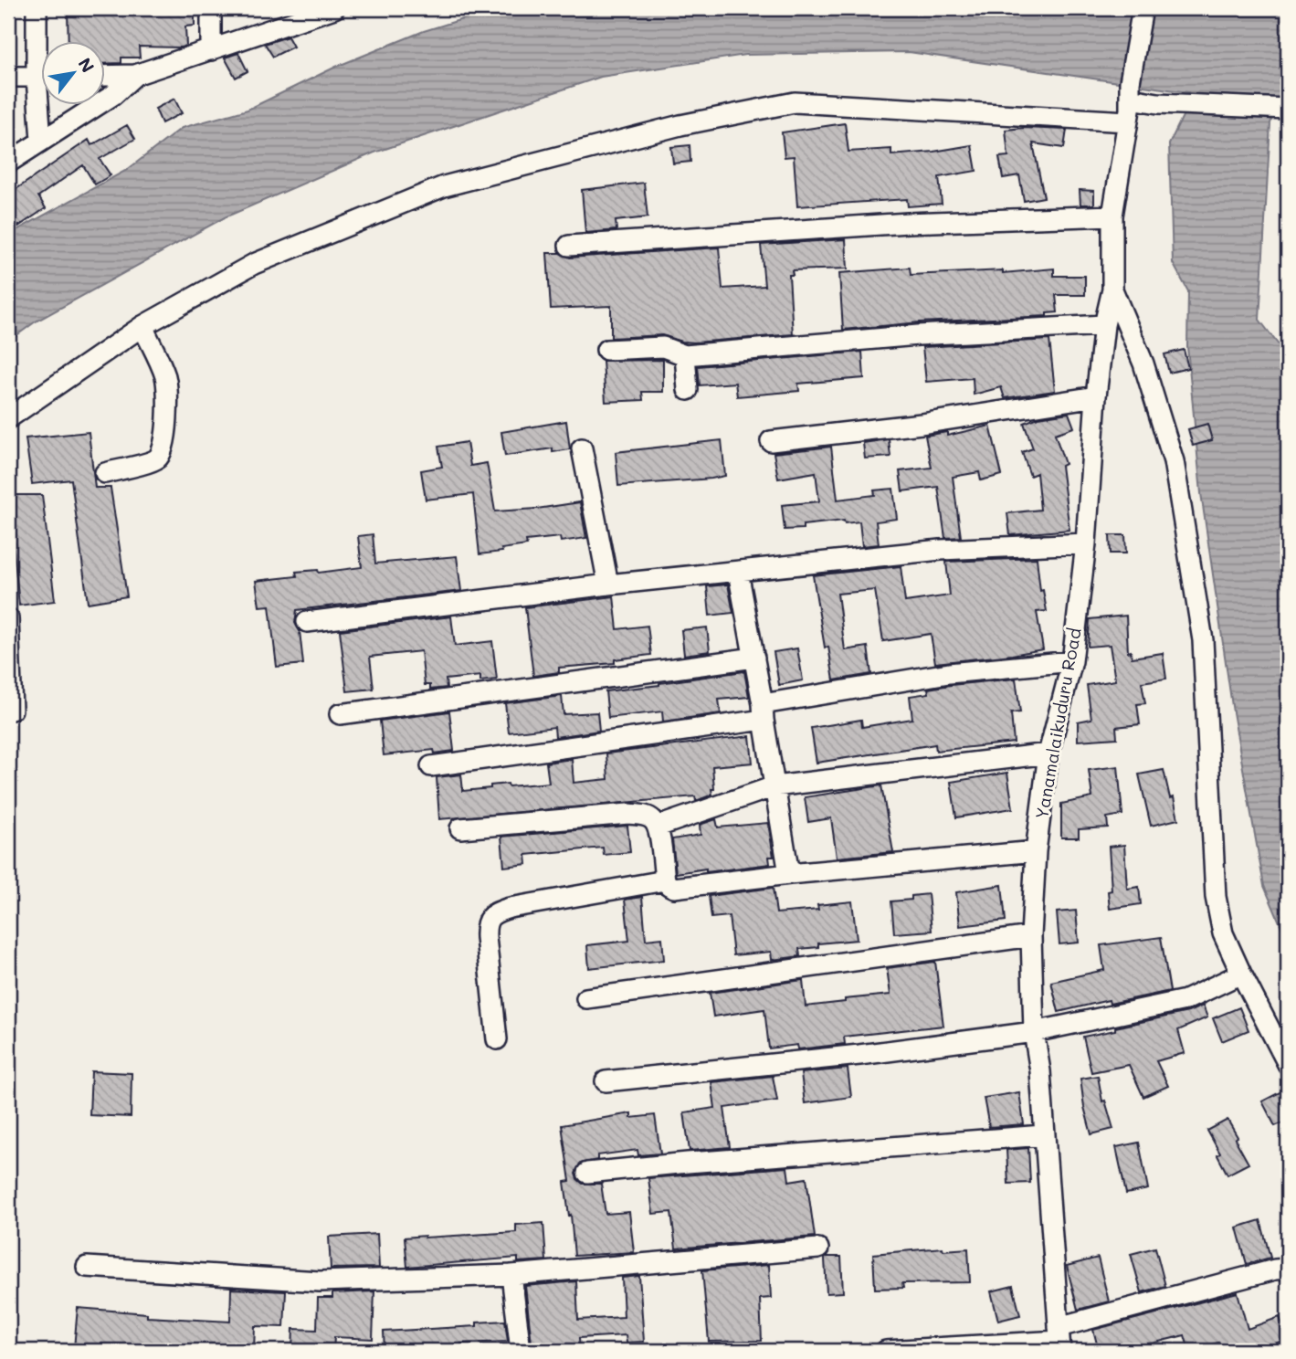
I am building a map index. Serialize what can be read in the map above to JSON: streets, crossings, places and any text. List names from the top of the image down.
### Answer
{
  "streets": {
    "street": ["Yanamalaikuduru Road"]
  },
  "north": "top right"
}
